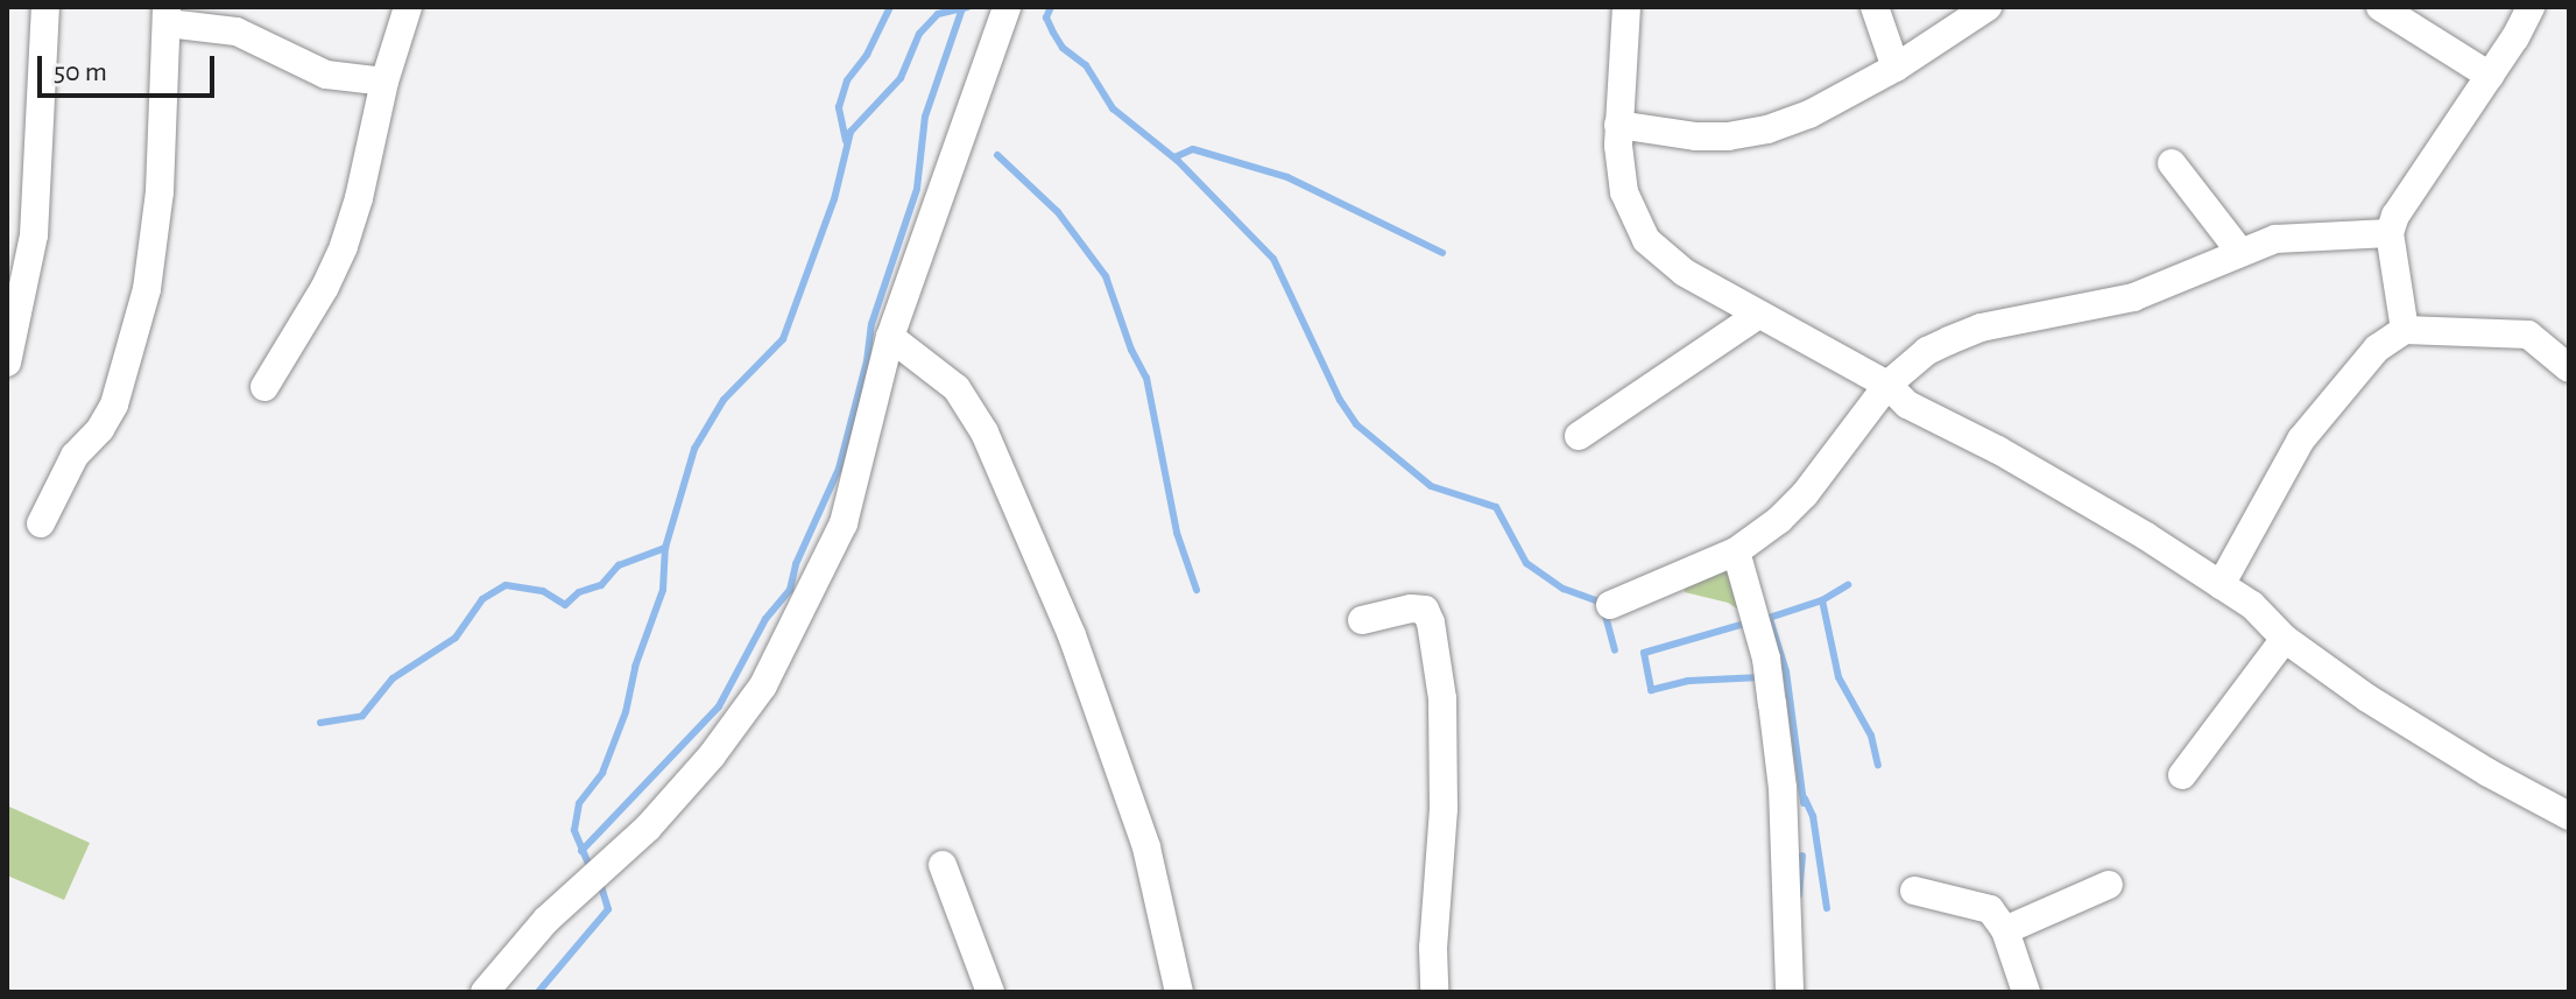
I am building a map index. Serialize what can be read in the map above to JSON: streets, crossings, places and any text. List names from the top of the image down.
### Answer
{
  "scale_bar": "50 m"
}
